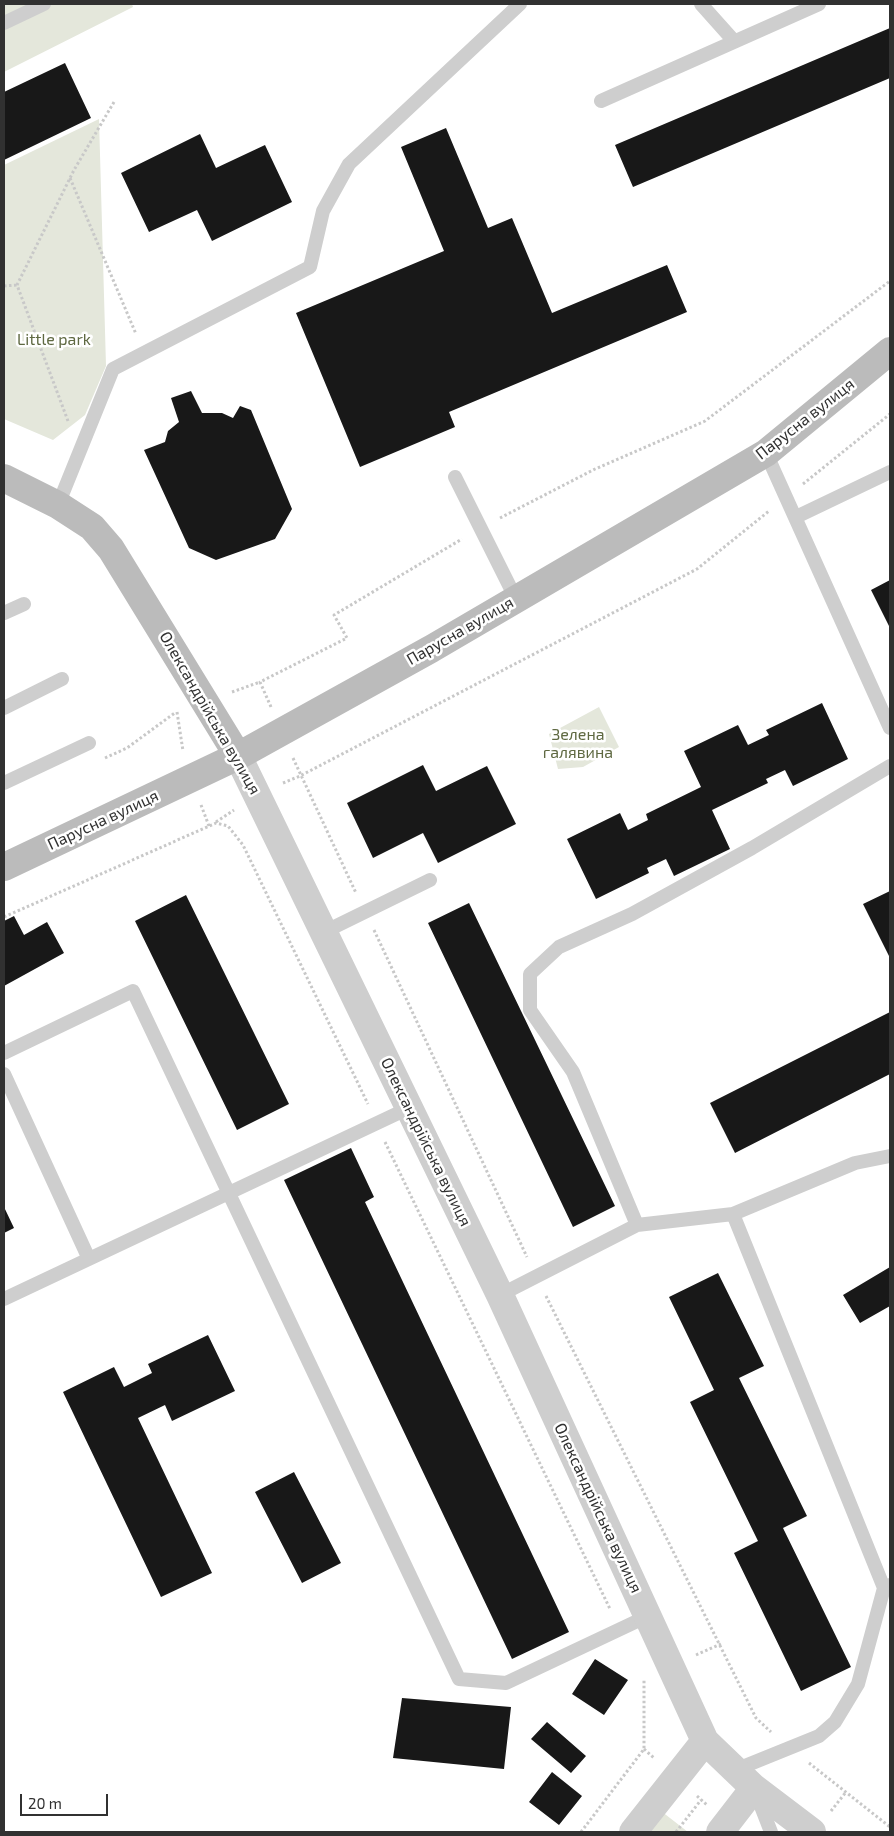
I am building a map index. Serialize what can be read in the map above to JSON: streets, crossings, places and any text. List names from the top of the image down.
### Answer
{
  "streets": {
    "street": ["Парусна вулиця", "Олександрійська вулиця"]
  },
  "crossings": [
    ["Парусна вулиця", "Олександрійська вулиця"]
  ],
  "parks": ["Little park", "Зелена галявина"],
  "scale_bar": "20 m"
}
